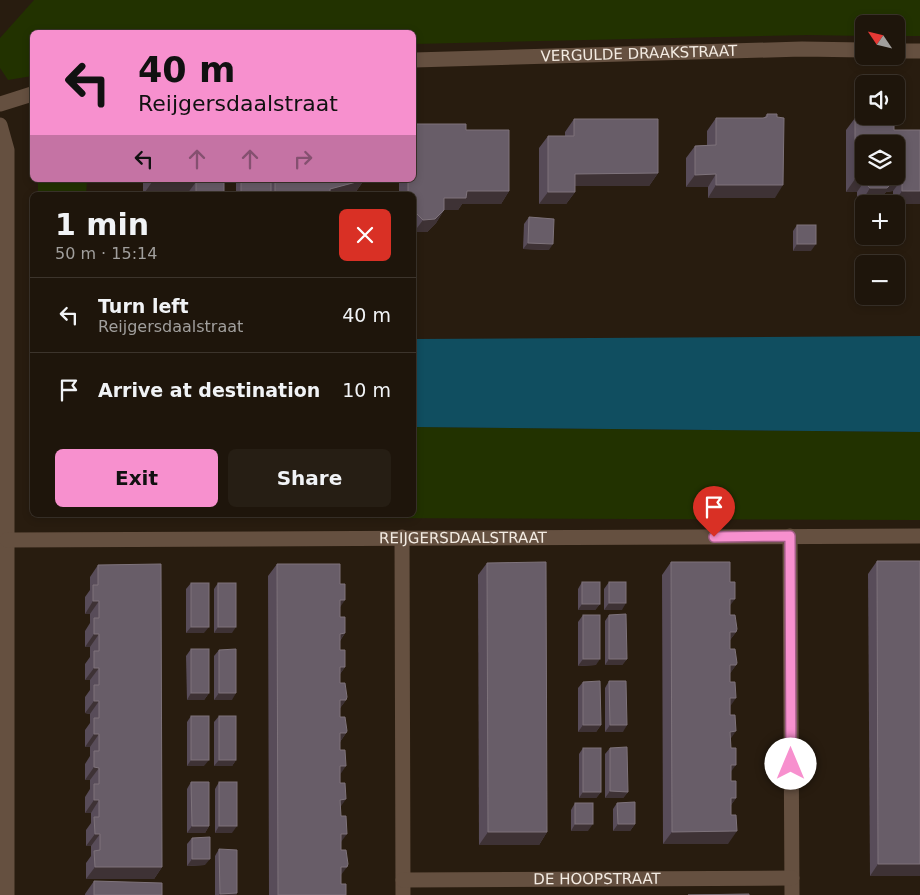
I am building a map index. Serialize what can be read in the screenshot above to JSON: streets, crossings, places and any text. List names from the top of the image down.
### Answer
{
  "streets": {
    "street": ["VERGULDE DRAAKSTRAAT", "REIJGERSDAALSTRAAT", "DE HOOPSTRAAT"]
  },
  "crossings": [
    ["REIJGERSDAALSTRAAT", "DE HOOPSTRAAT"]
  ],
  "north": "top left",
  "page": {
    "map_buttons": ["+", "−"],
    "turn": ["40 m", "Reijgersdaalstraat"],
    "heading": ["1 min", "50 m · 15:14"],
    "list": [
      {
        "name": "Turn left",
        "note": "Reijgersdaalstraat",
        "value": "40 m"
      },
      {
        "name": "Arrive at destination",
        "value": "10 m"
      }
    ],
    "buttons": ["Exit", "Share"]
  }
}
